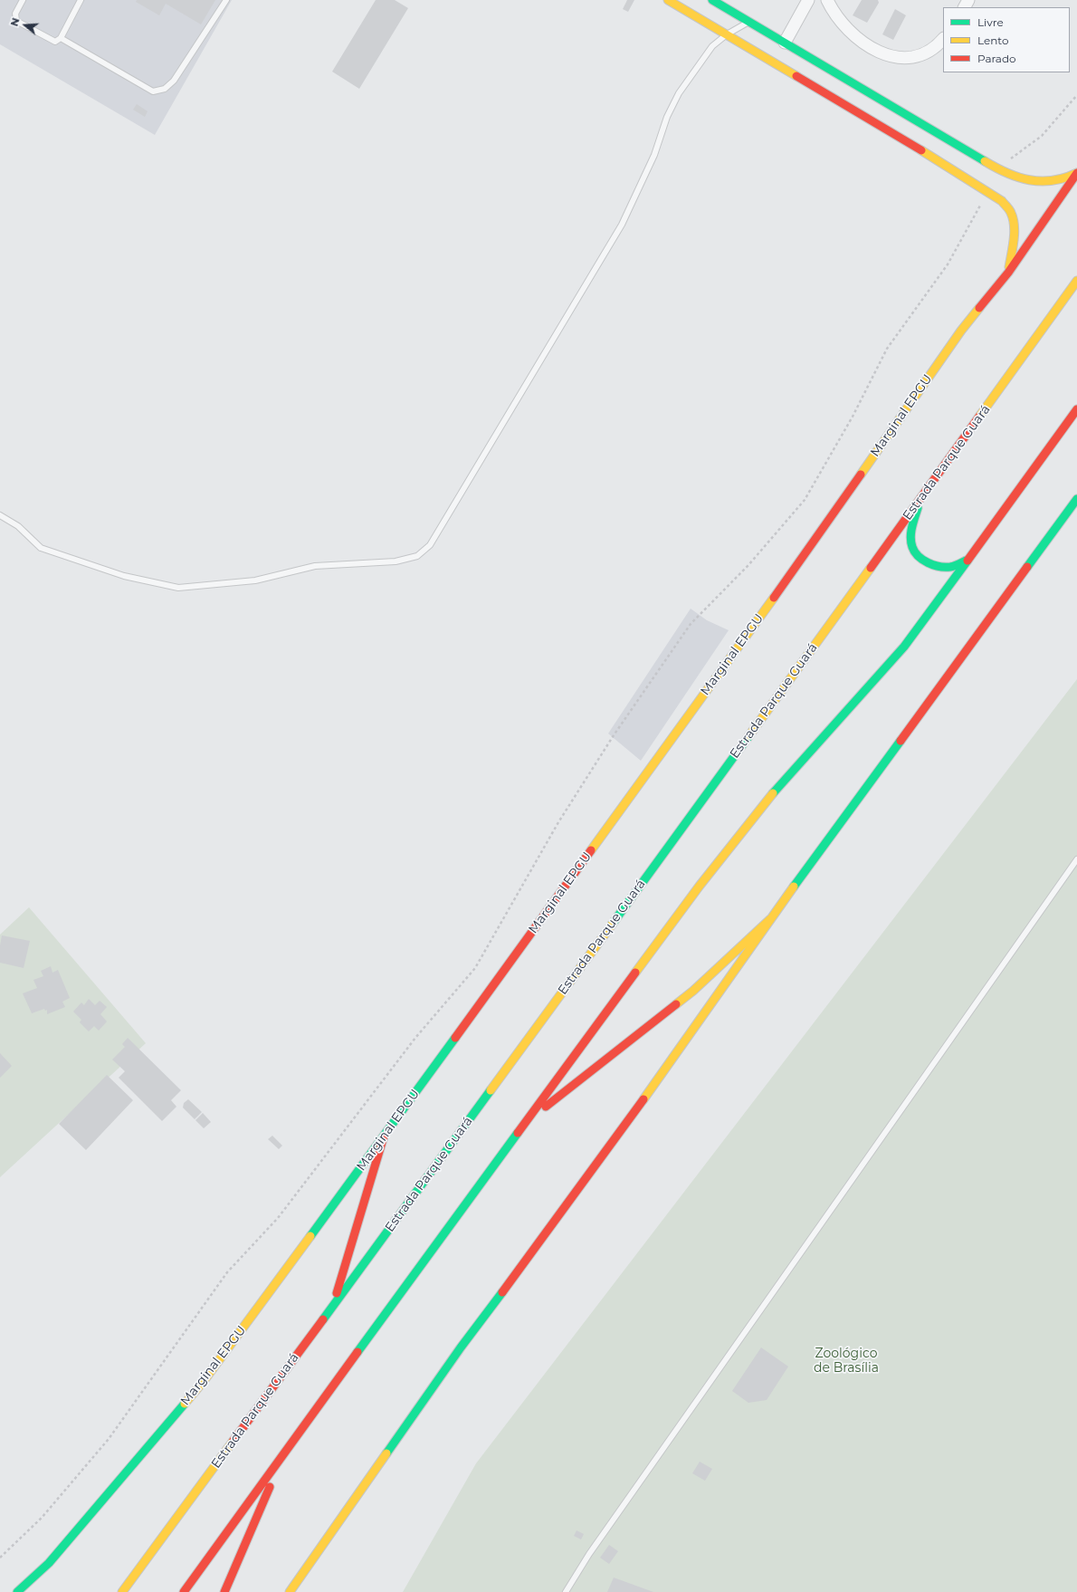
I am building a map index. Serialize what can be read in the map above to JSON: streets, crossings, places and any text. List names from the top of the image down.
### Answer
{
  "streets": {
    "main road": ["Marginal EPGU", "Estrada Parque Guará"]
  },
  "parks": ["Zoológico de Brasília"],
  "legend": ["Livre", "Lento", "Parado"],
  "north": "left"
}
